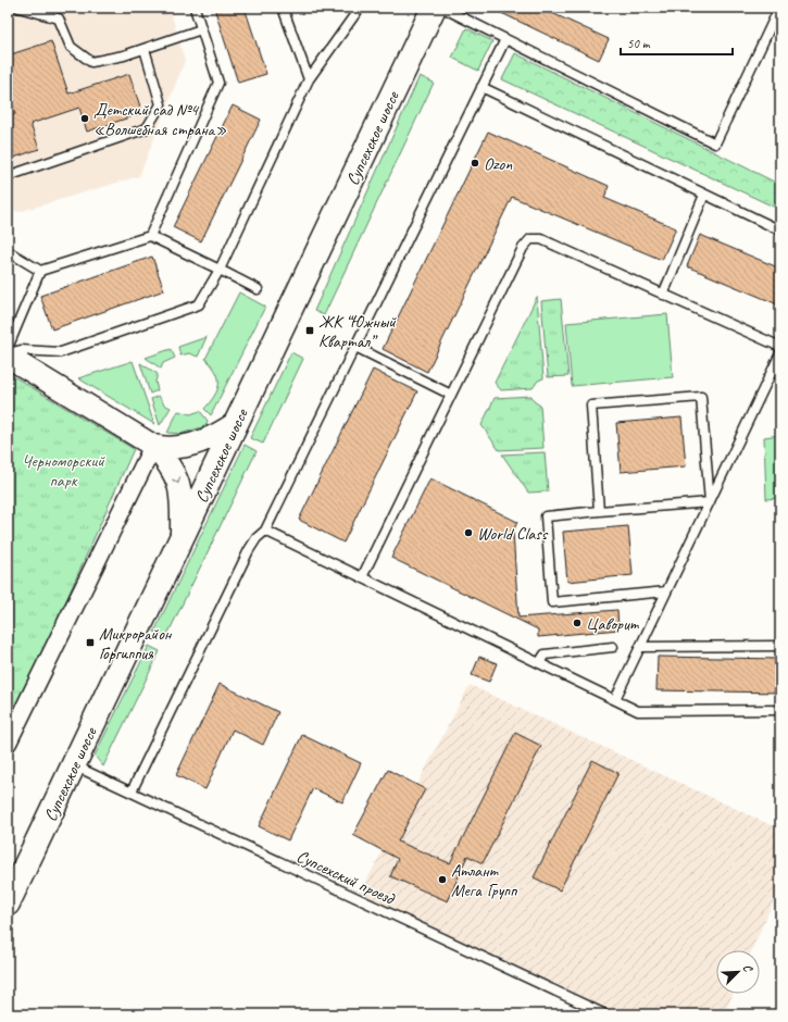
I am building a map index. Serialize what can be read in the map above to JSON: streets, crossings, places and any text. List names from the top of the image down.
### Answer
{
  "streets": {
    "main road": ["Супсехское шоссе"],
    "lane": ["Супсехский проезд"]
  },
  "crossings": [
    ["Супсехское шоссе", "Супсехский проезд"]
  ],
  "parks": ["Черноморский парк"],
  "places": {
    "other": [
      "Детский сад №4 «Волшебная страна»",
      "Ozon",
      "World Class",
      "Цаворит",
      "Атлант Мега Групп"
    ],
    "transit": ["ЖК “Южный Квартал”", "Микрорайон Горгиппия"]
  },
  "scale_bar": "50 m",
  "north": "top right"
}
